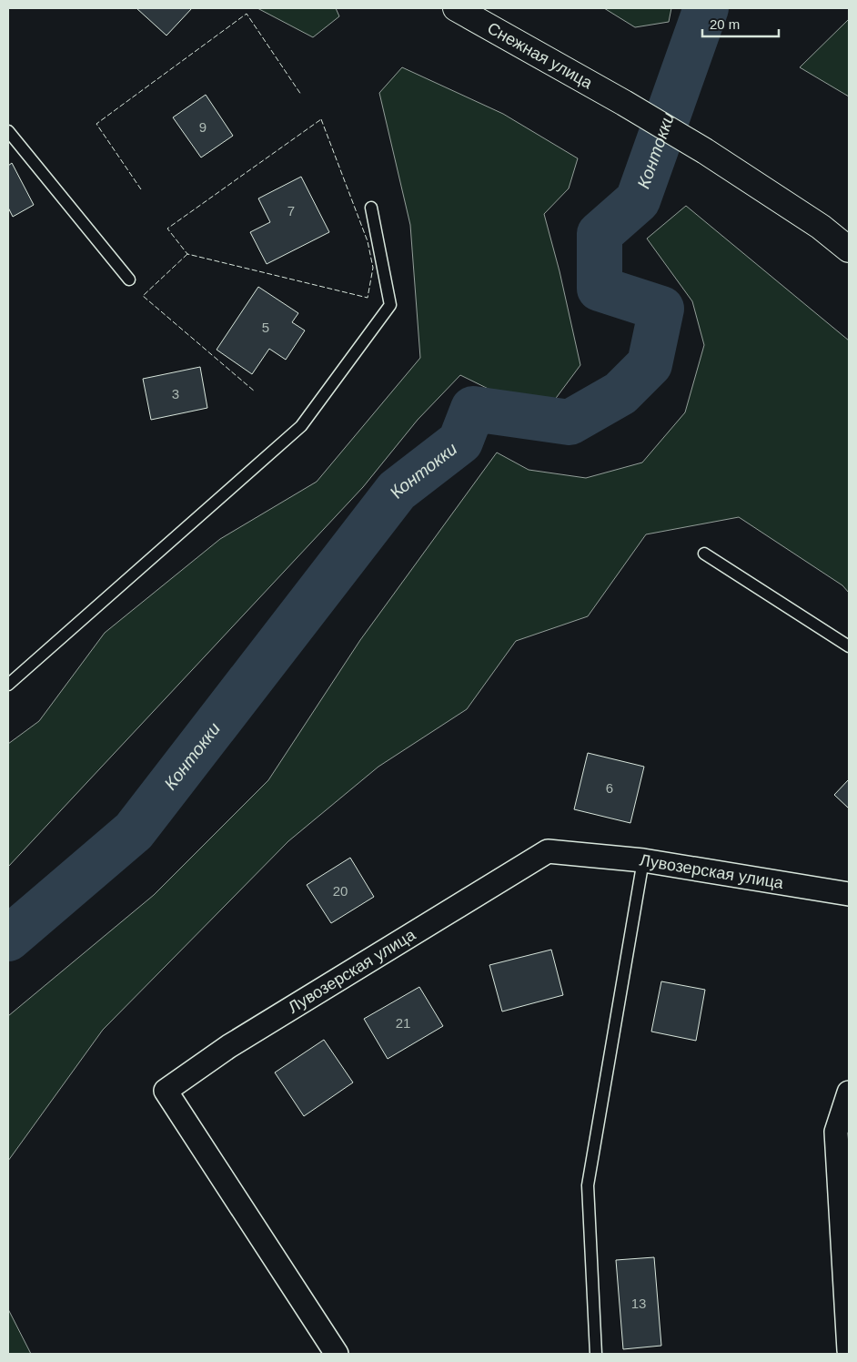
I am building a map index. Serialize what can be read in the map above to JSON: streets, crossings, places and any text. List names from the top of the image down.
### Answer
{
  "streets": {
    "street": ["Снежная улица", "Лувозерская улица"]
  },
  "water": ["Контокки"],
  "house_numbers": [
    "9",
    "7",
    "5",
    "3",
    "6",
    "20",
    "21",
    "13"
  ],
  "scale_bar": "20 m"
}
